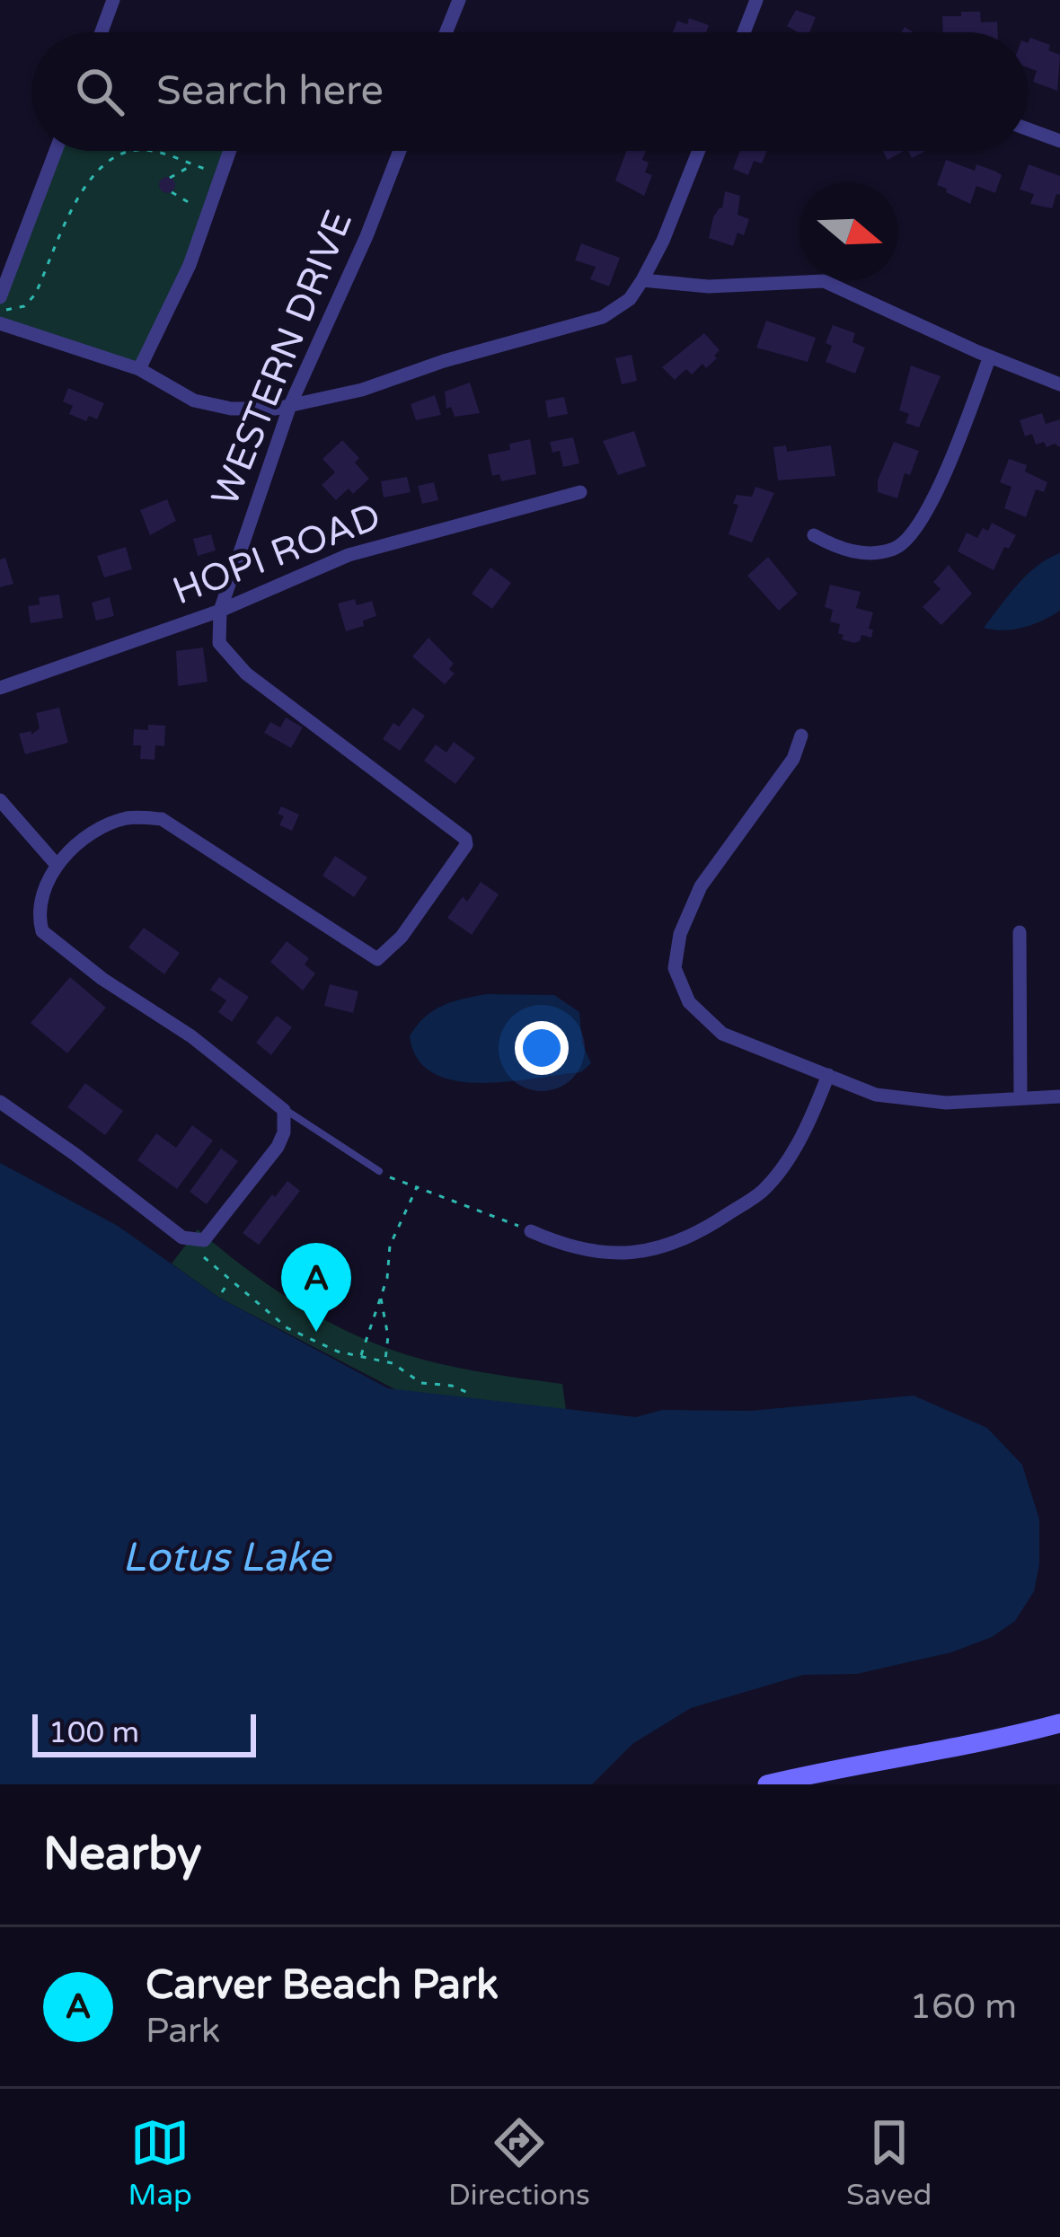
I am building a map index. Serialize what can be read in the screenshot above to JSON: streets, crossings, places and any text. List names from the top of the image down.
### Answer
{
  "streets": {
    "street": ["WESTERN DRIVE", "HOPI ROAD"]
  },
  "crossings": [
    ["WESTERN DRIVE", "HOPI ROAD"]
  ],
  "water": ["Lotus Lake"],
  "scale_bar": "100 m",
  "north": "right",
  "page": {
    "search": "Search here",
    "pins": "A",
    "scale": "100 m",
    "heading": "Nearby",
    "list": [
      {
        "mark": "A",
        "name": "Carver Beach Park",
        "note": "Park",
        "value": "160 m"
      }
    ],
    "nav": ["Map", "Directions", "Saved"]
  }
}
